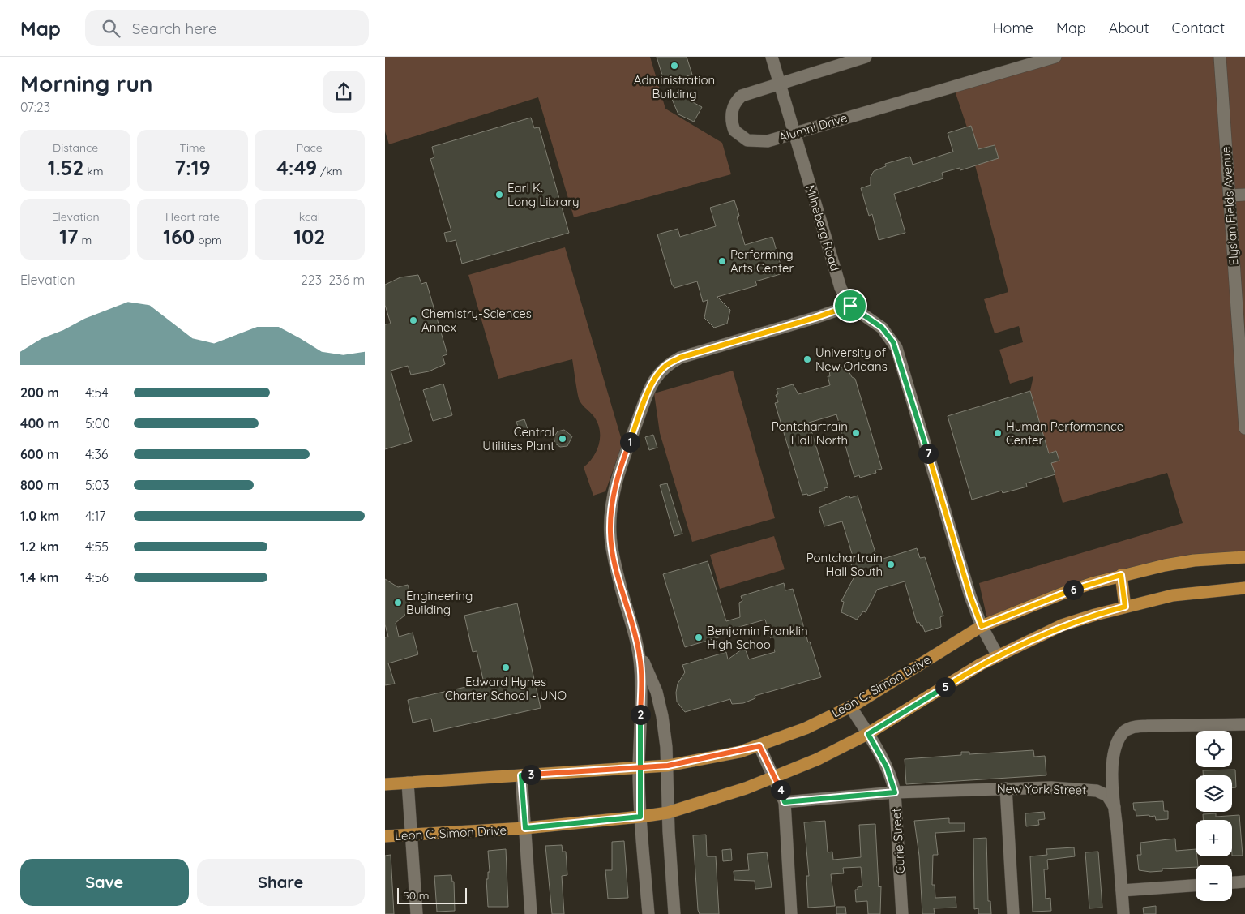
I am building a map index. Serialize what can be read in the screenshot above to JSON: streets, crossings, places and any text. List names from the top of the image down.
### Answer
{
  "streets": {
    "main road": ["Leon C. Simon Drive"],
    "street": [
      "Alumni Drive",
      "Elysian Fields Avenue",
      "Milneberg Road",
      "New York Street",
      "Curie Street"
    ]
  },
  "crossings": [
    ["Alumni Drive", "Milneberg Road"],
    ["Milneberg Road", "Leon C. Simon Drive"],
    ["Leon C. Simon Drive", "Curie Street"],
    ["New York Street", "Curie Street"]
  ],
  "places": [
    "Administration Building",
    "Earl K. Long Library",
    "Performing Arts Center",
    "Chemistry-Sciences Annex",
    "University of New Orleans",
    "Pontchartrain Hall North",
    "Human Performance Center",
    "Central Utilities Plant",
    "Pontchartrain Hall South",
    "Engineering Building",
    "Benjamin Franklin High School",
    "Edward Hynes Charter School - UNO"
  ],
  "scale_bar": "50 m",
  "page": {
    "header": "Map",
    "search": "Search here",
    "nav": [
      "Home",
      "Map",
      "About",
      "Contact"
    ],
    "heading": ["Morning run", "07:23"],
    "stats": [
      ["Distance", "1.52 km"],
      ["Time", "7:19"],
      ["Pace", "4:49 /km"],
      ["Elevation", "17 m"],
      ["Heart rate", "160 bpm"],
      ["kcal", "102"]
    ],
    "chart": ["Elevation", "223–236 m"],
    "list": [
      {
        "name": "200 m",
        "note": "4:54"
      },
      {
        "name": "400 m",
        "note": "5:00"
      },
      {
        "name": "600 m",
        "note": "4:36"
      },
      {
        "name": "800 m",
        "note": "5:03"
      },
      {
        "name": "1.0 km",
        "note": "4:17"
      },
      {
        "name": "1.2 km",
        "note": "4:55"
      },
      {
        "name": "1.4 km",
        "note": "4:56"
      }
    ],
    "pins": [
      "1",
      "7",
      "6",
      "5",
      "2",
      "3",
      "4"
    ],
    "map_buttons": ["+", "−"],
    "buttons": ["Save", "Share"],
    "scale": "50 m"
  }
}
